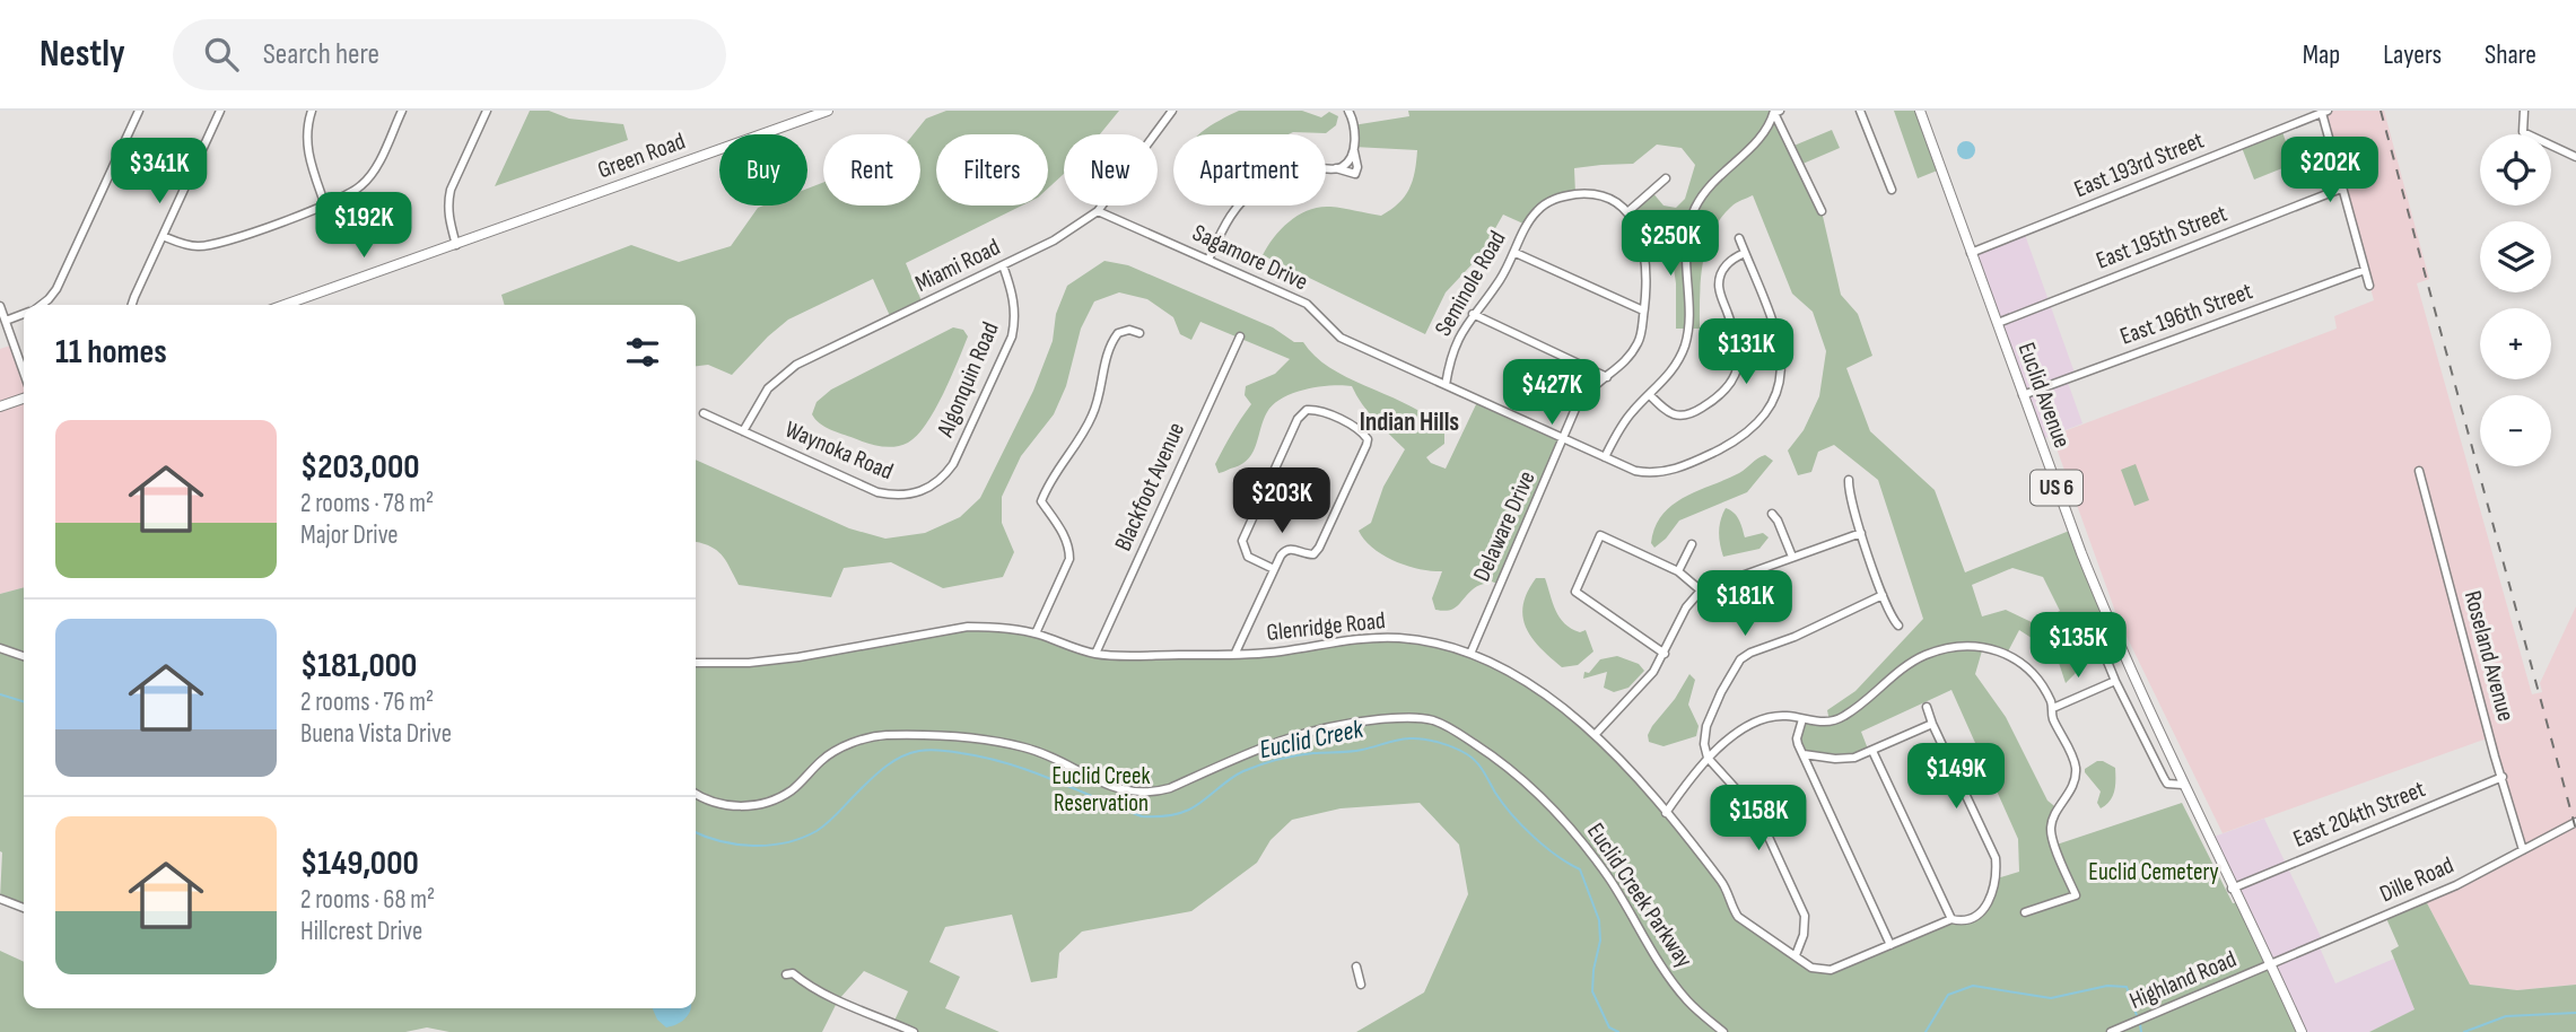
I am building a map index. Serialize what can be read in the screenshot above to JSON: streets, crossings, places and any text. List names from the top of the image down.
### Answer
{
  "streets": {
    "main road": ["Green Road", "Euclid Avenue", "US 6"],
    "street": [
      "East 193rd Street",
      "East 195th Street",
      "Sagamore Drive",
      "Miami Road",
      "Seminole Road",
      "East 196th Street",
      "Algonquin Road",
      "Waynoka Road",
      "Blackfoot Avenue",
      "Delaware Drive",
      "Glenridge Road",
      "Roseland Avenue",
      "East 204th Street",
      "Dille Road",
      "Euclid Creek Parkway",
      "Highland Road"
    ]
  },
  "crossings": [
    ["East 193rd Street", "Euclid Avenue"],
    ["East 195th Street", "Euclid Avenue"],
    ["Sagamore Drive", "Miami Road"],
    ["Sagamore Drive", "Seminole Road"],
    ["Sagamore Drive", "Delaware Drive"],
    ["Miami Road", "Algonquin Road"],
    ["Miami Road", "Waynoka Road"],
    ["Seminole Road", "Delaware Drive"],
    ["East 196th Street", "Euclid Avenue"],
    ["Algonquin Road", "Waynoka Road"],
    ["Euclid Avenue", "East 204th Street"],
    ["Euclid Avenue", "Dille Road"],
    ["Euclid Avenue", "Highland Road"],
    ["Blackfoot Avenue", "Glenridge Road"],
    ["Delaware Drive", "Glenridge Road"],
    ["Roseland Avenue", "East 204th Street"],
    ["Roseland Avenue", "Dille Road"],
    ["Dille Road", "Highland Road"]
  ],
  "districts": ["Indian Hills"],
  "water": ["Euclid Creek"],
  "parks": ["Euclid Creek Reservation", "Euclid Cemetery"],
  "page": {
    "header": "Nestly",
    "search": "Search here",
    "nav": ["Map", "Layers", "Share"],
    "map_buttons": ["+", "−"],
    "chip": [
      "Buy",
      "Rent",
      "Filters",
      "New",
      "Apartment"
    ],
    "price": [
      "$202K",
      "$341K",
      "$192K",
      "$250K",
      "$131K",
      "$427K",
      "$203K",
      "$181K",
      "$135K",
      "$149K",
      "$158K"
    ],
    "heading": "11 homes",
    "list": [
      {
        "name": "$203,000",
        "note": "2 rooms · 78 m² · Major Drive"
      },
      {
        "name": "$181,000",
        "note": "2 rooms · 76 m² · Buena Vista Drive"
      },
      {
        "name": "$149,000",
        "note": "2 rooms · 68 m² · Hillcrest Drive"
      }
    ]
  }
}
